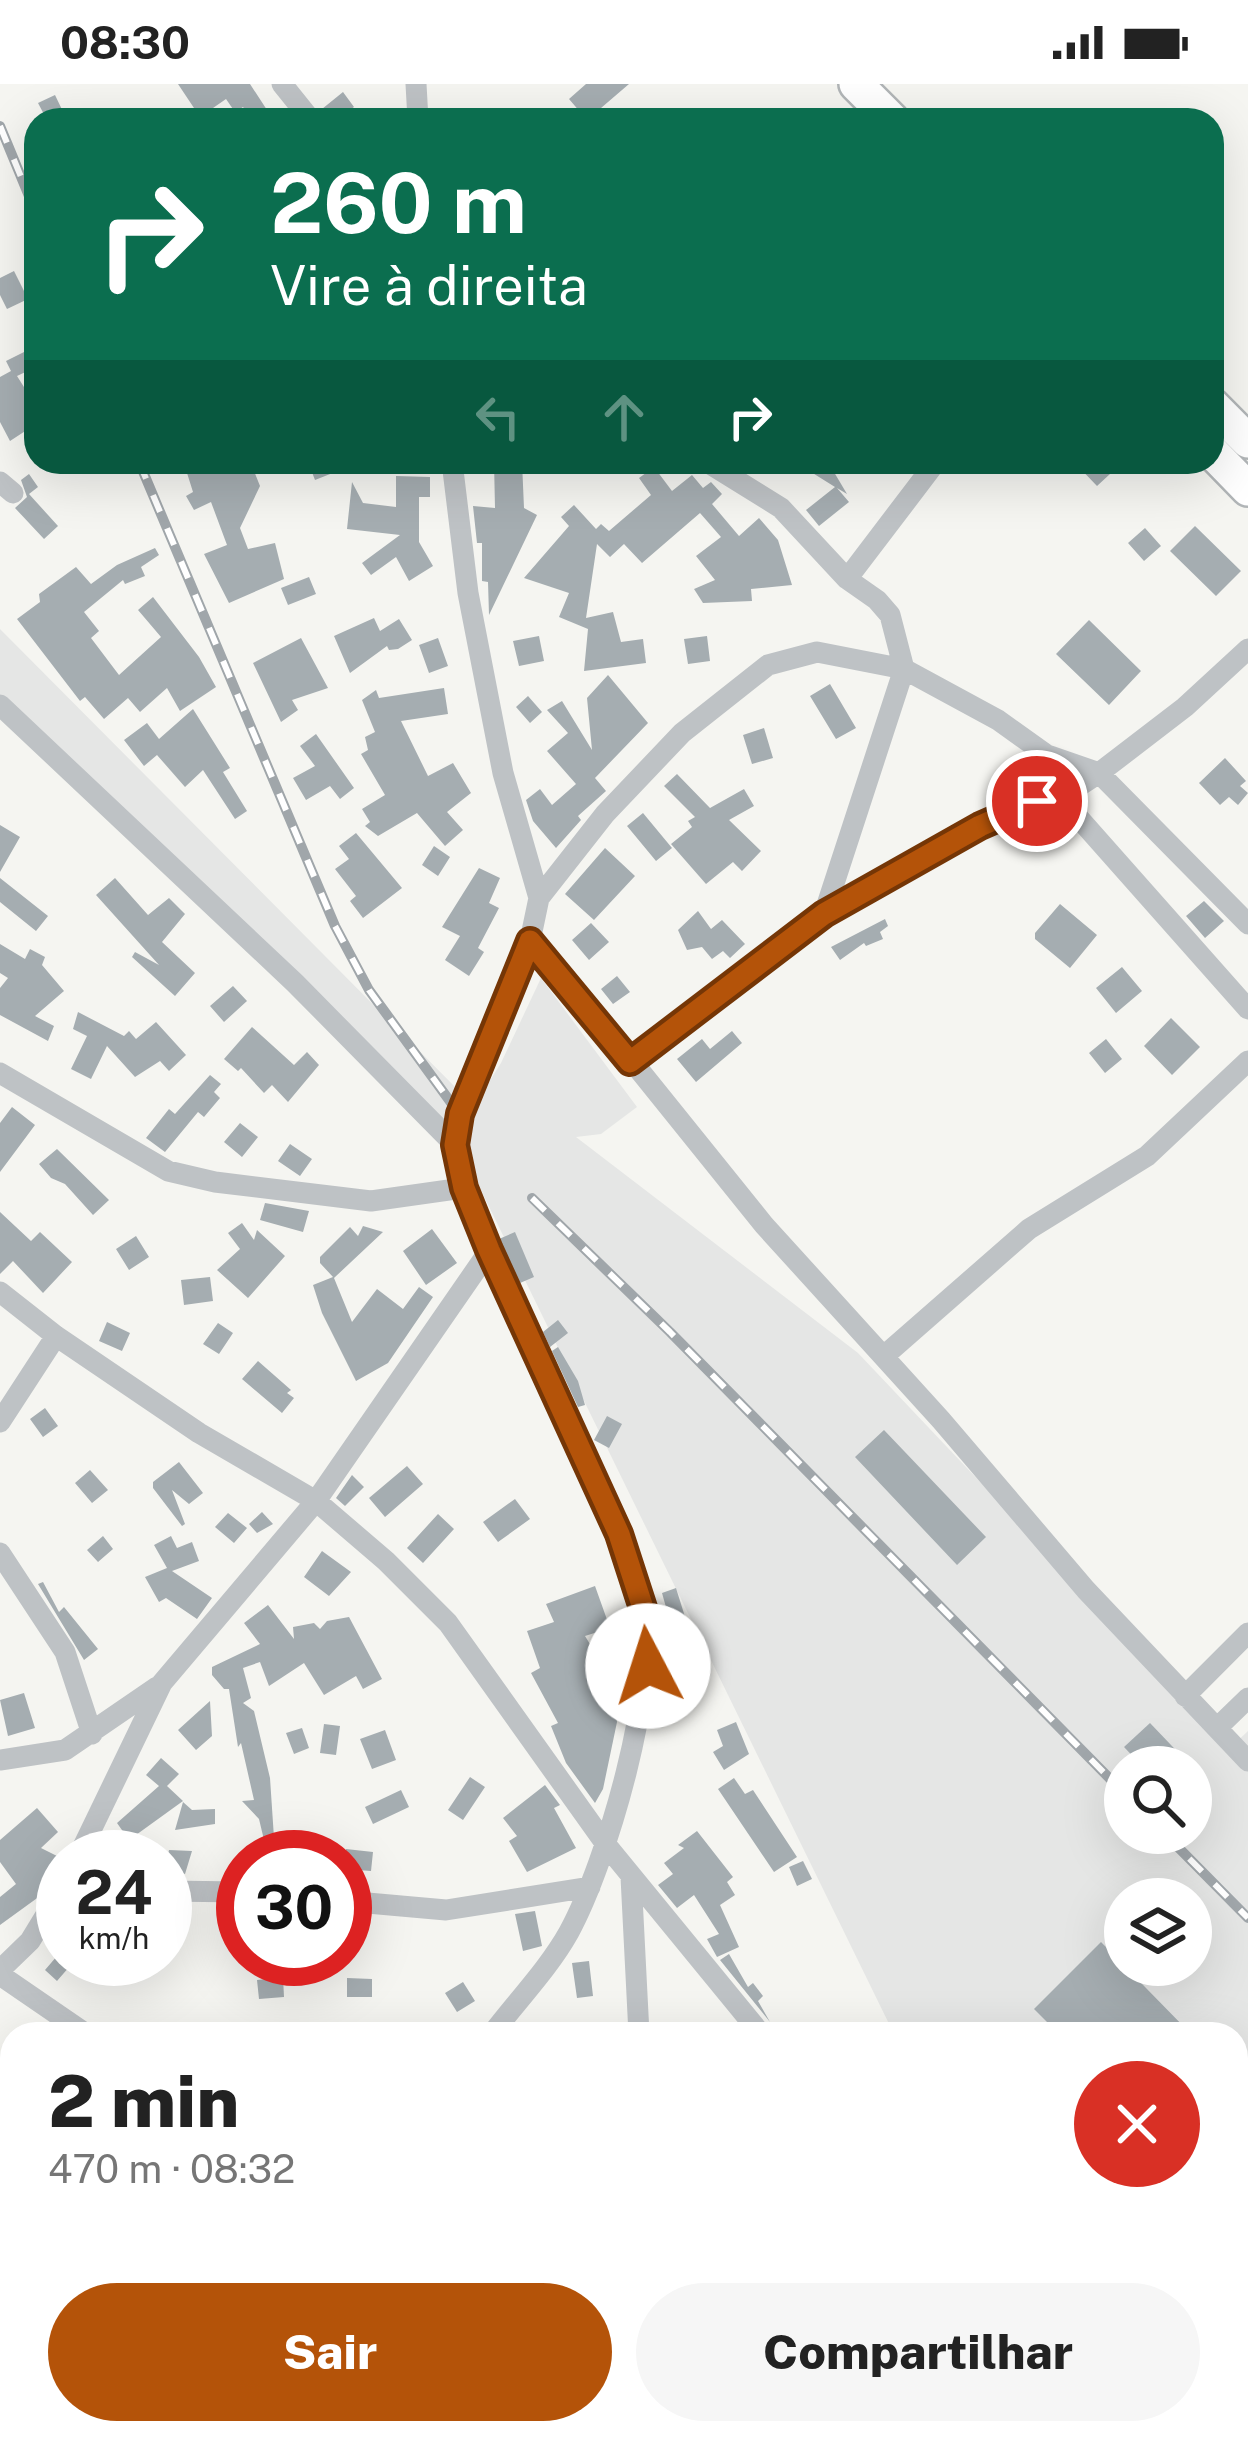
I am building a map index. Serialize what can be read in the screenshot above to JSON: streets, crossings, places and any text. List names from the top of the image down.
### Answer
{
  "page": {
    "status": "08:30",
    "turn": ["260 m", "Vire à direita"],
    "speed": "24 km/h",
    "limit": "30",
    "heading": ["2 min", "470 m · 08:32"],
    "buttons": ["Sair", "Compartilhar"]
  }
}
